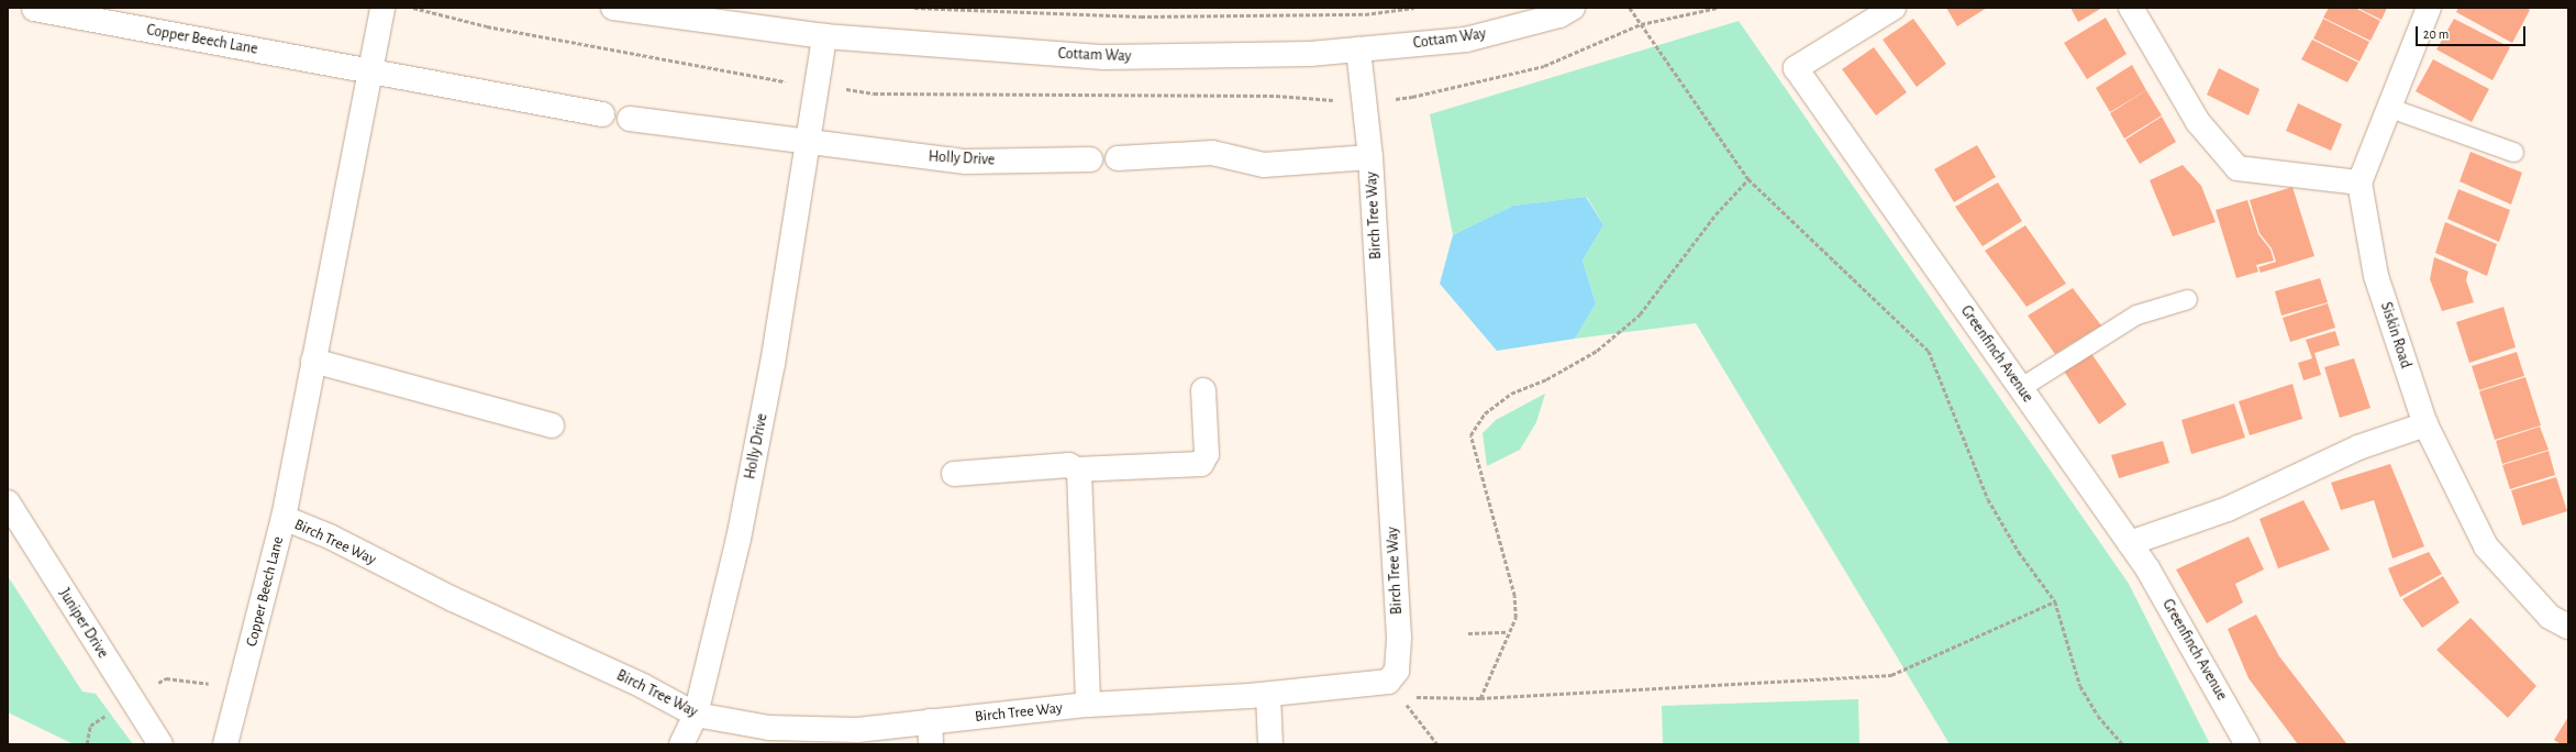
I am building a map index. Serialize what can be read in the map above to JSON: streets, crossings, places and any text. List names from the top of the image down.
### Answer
{
  "streets": {
    "street": [
      "Cottam Way",
      "Copper Beech Lane",
      "Holly Drive",
      "Birch Tree Way",
      "Siskin Road",
      "Greenfinch Avenue",
      "Juniper Drive"
    ]
  },
  "crossings": [
    ["Cottam Way", "Holly Drive"],
    ["Cottam Way", "Birch Tree Way"],
    ["Copper Beech Lane", "Birch Tree Way"],
    ["Holly Drive", "Birch Tree Way"]
  ],
  "scale_bar": "20 m"
}
